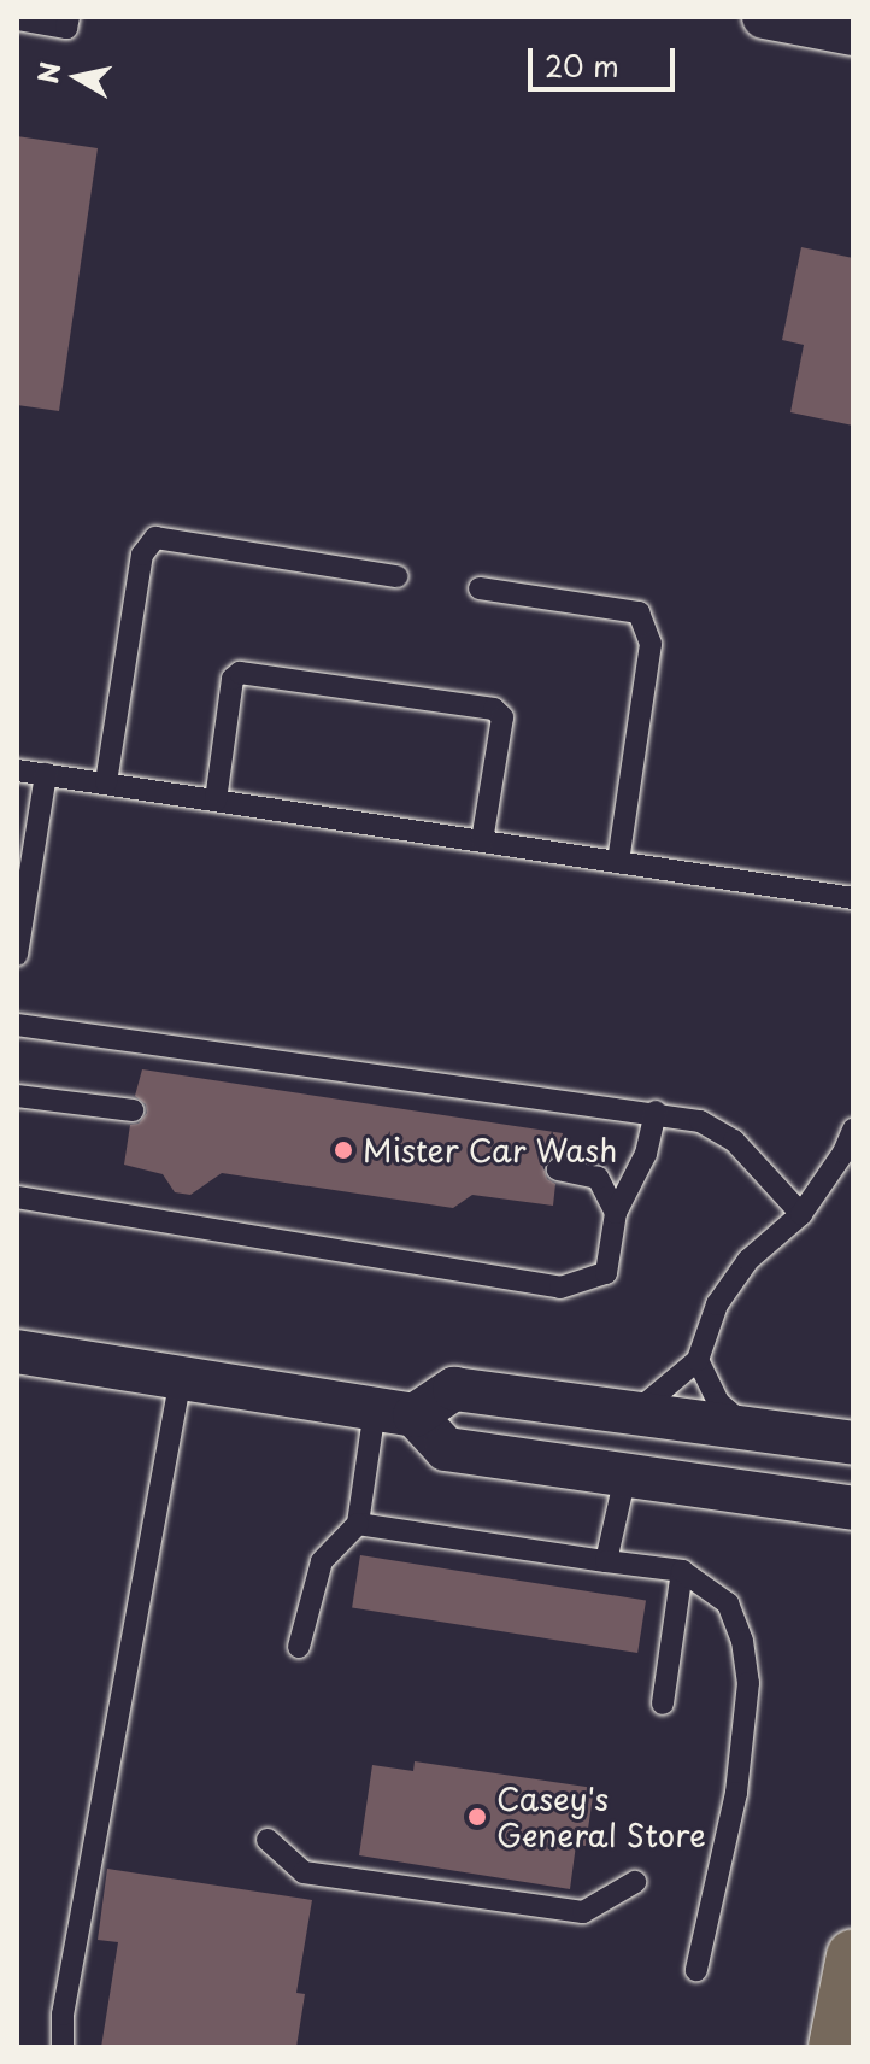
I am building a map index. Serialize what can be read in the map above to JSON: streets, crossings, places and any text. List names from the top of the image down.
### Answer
{
  "places": ["Mister Car Wash", "Casey's General Store"],
  "scale_bar": "20 m",
  "north": "left"
}
